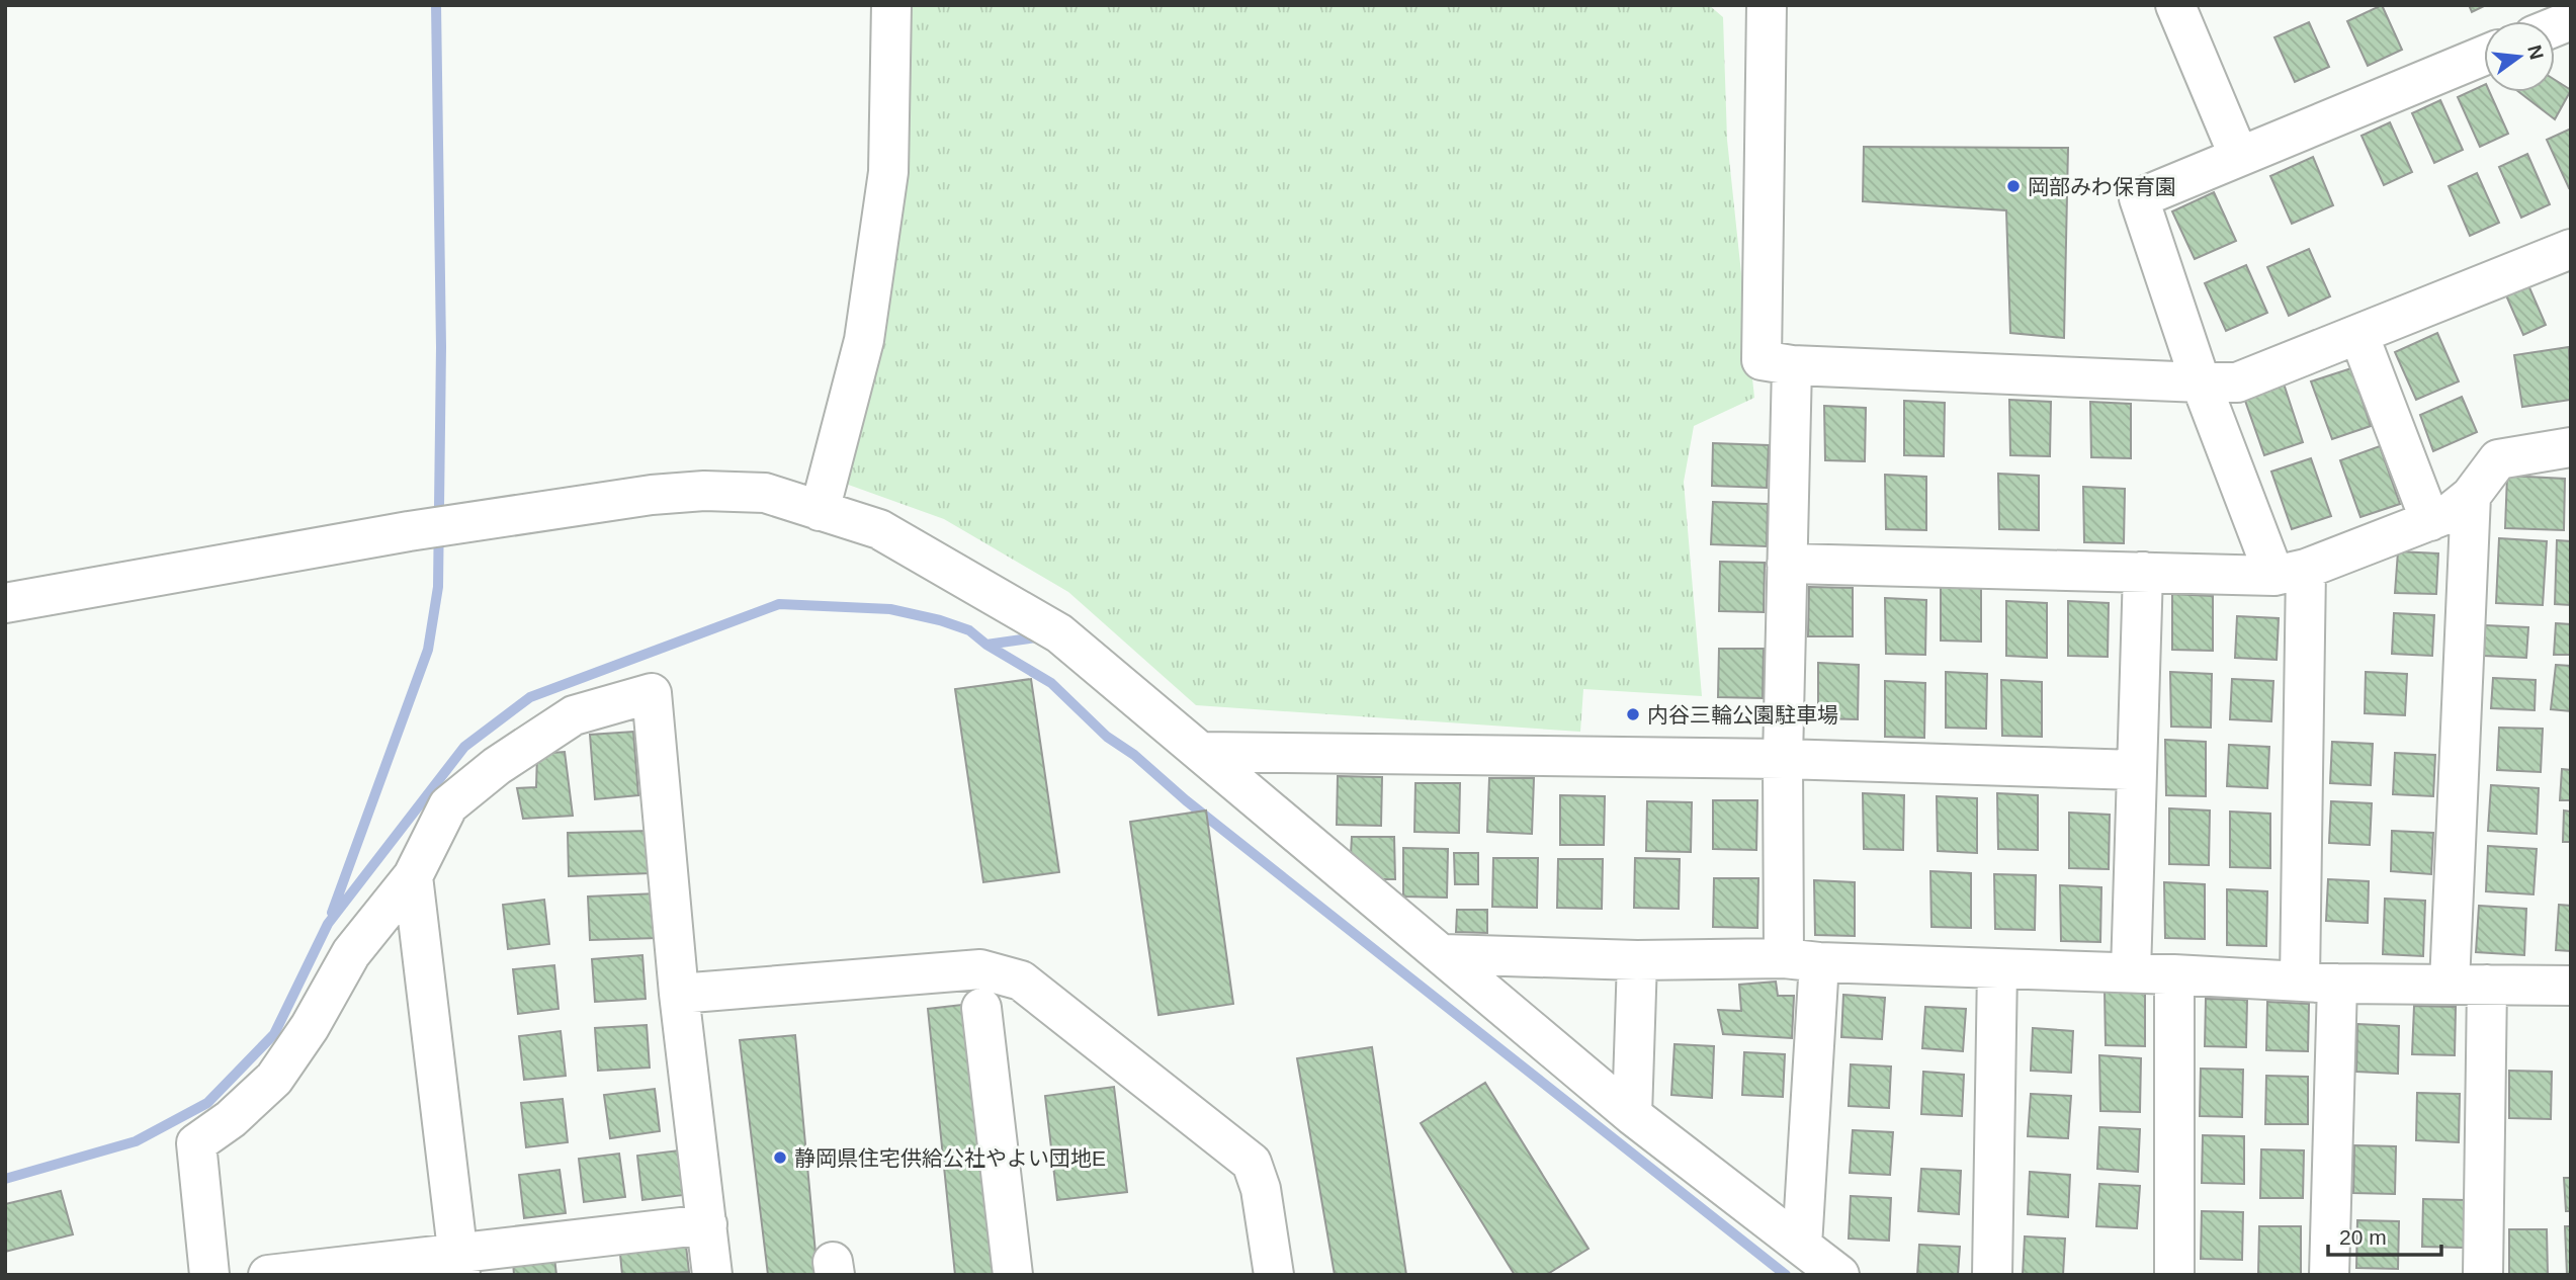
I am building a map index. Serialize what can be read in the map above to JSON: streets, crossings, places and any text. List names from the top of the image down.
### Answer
{
  "places": ["岡部みわ保育園", "内谷三輪公園駐車場", "静岡県住宅供給公社やよい団地E"],
  "scale_bar": "20 m",
  "north": "right"
}
